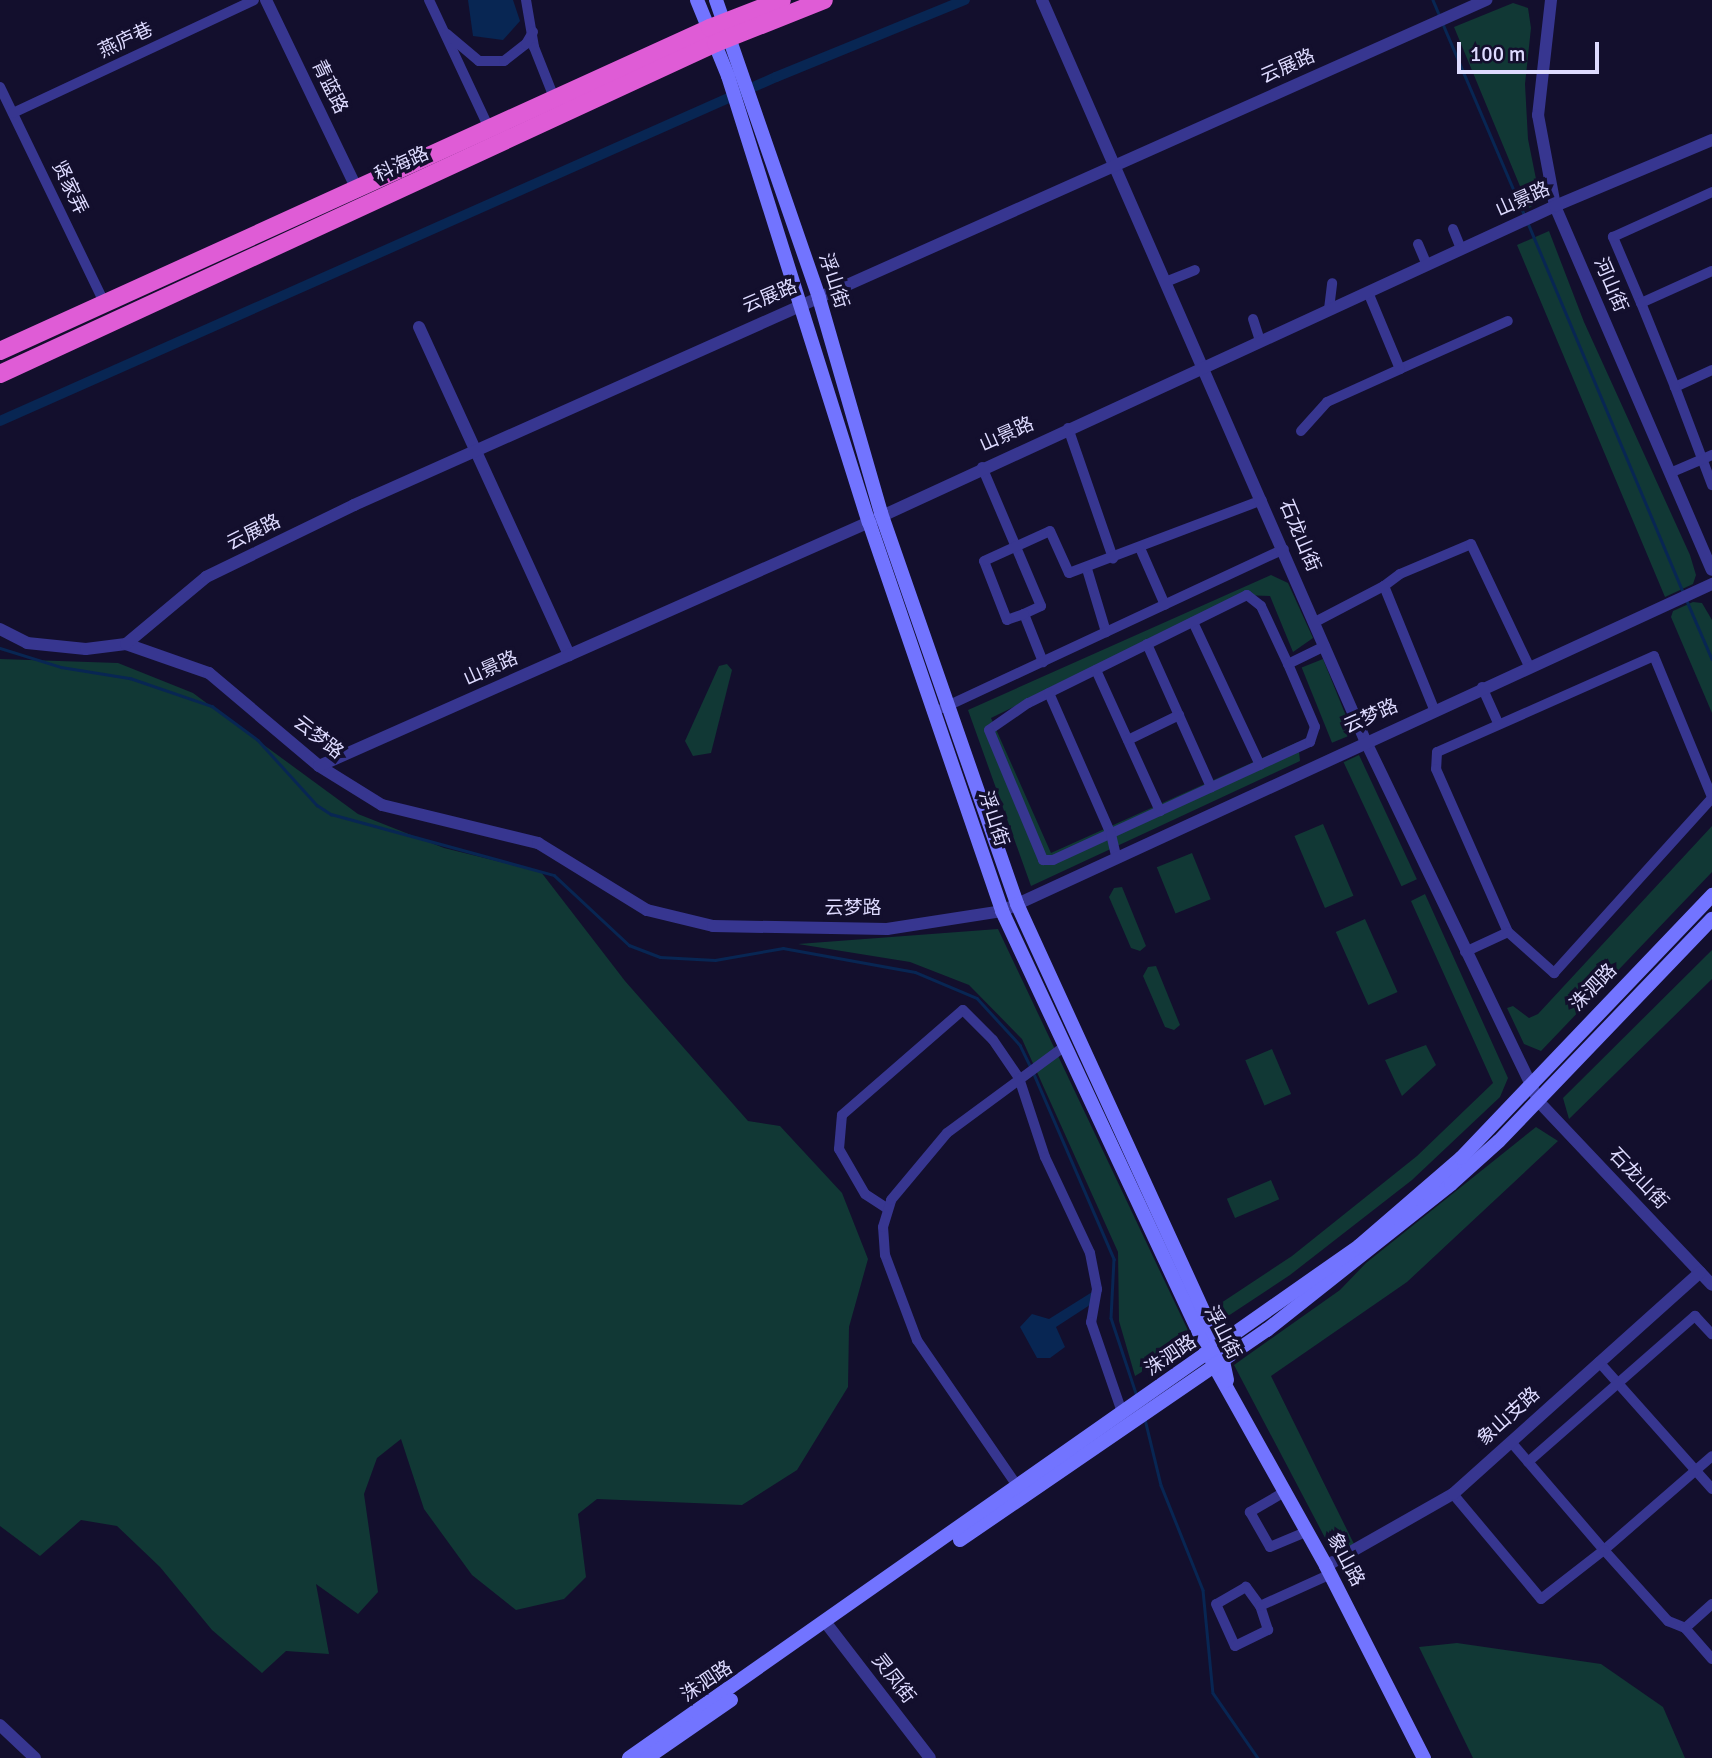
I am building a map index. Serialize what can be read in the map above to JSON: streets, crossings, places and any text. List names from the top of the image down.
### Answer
{
  "streets": {
    "highway": ["科海路"],
    "main road": ["浮山街", "洙泗路", "象山路"],
    "street": [
      "燕庐巷",
      "云展路",
      "青蓝路",
      "贤家弄",
      "山景路",
      "河山街",
      "石龙山街",
      "云梦路",
      "象山支路",
      "灵凤街"
    ]
  },
  "crossings": [
    ["燕庐巷", "贤家弄"],
    ["云展路", "浮山街"],
    ["云展路", "石龙山街"],
    ["云展路", "云梦路"],
    ["青蓝路", "科海路"],
    ["科海路", "贤家弄"],
    ["科海路", "浮山街"],
    ["山景路", "浮山街"],
    ["山景路", "河山街"],
    ["山景路", "石龙山街"],
    ["山景路", "云梦路"],
    ["浮山街", "云梦路"],
    ["浮山街", "洙泗路"],
    ["浮山街", "象山路"],
    ["石龙山街", "云梦路"],
    ["石龙山街", "洙泗路"],
    ["石龙山街", "象山支路"],
    ["洙泗路", "灵凤街"],
    ["象山支路", "象山路"]
  ],
  "scale_bar": "100 m"
}
